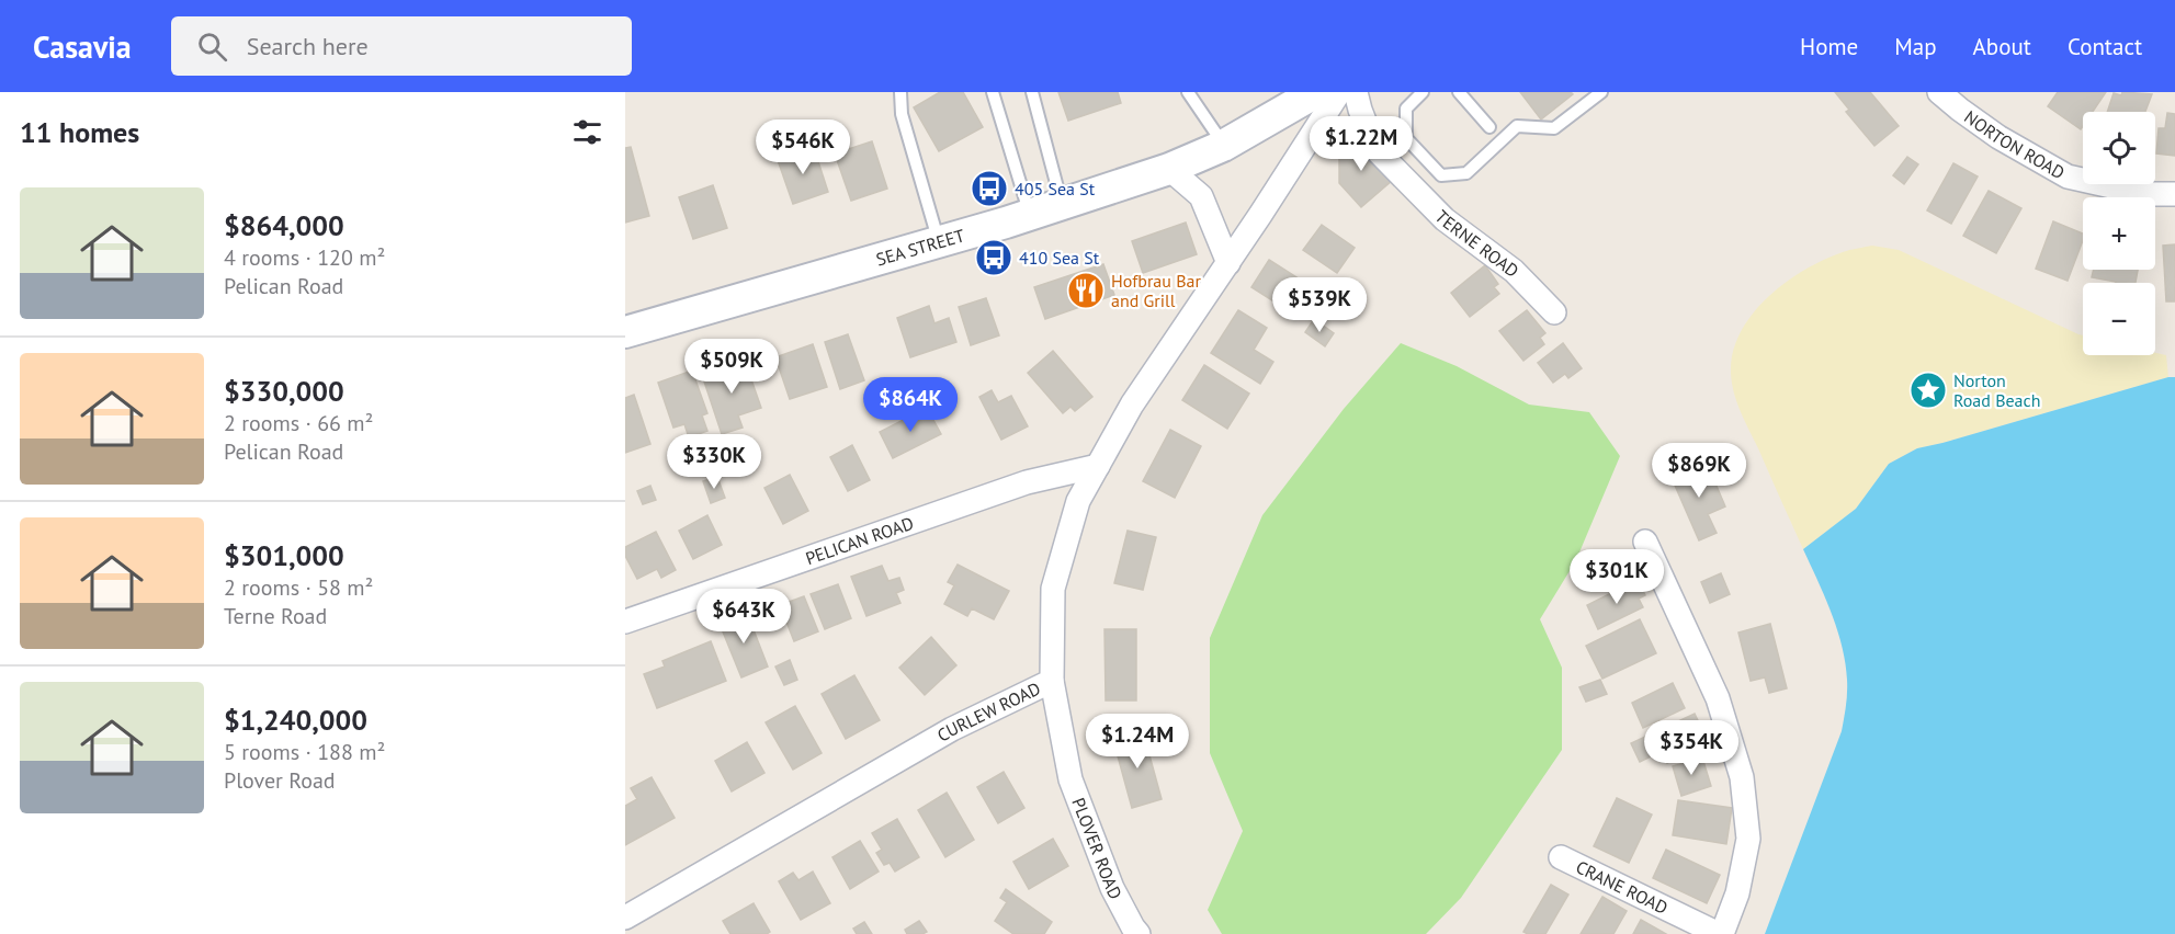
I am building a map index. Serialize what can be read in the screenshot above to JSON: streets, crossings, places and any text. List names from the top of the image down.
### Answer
{
  "streets": {
    "main road": ["SEA STREET"],
    "street": [
      "NORTON ROAD",
      "TERNE ROAD",
      "PELICAN ROAD",
      "CURLEW ROAD",
      "PLOVER ROAD",
      "CRANE ROAD"
    ]
  },
  "crossings": [
    ["PELICAN ROAD", "CURLEW ROAD"],
    ["CURLEW ROAD", "PLOVER ROAD"]
  ],
  "places": {
    "bus stop": ["405 Sea St", "410 Sea St"],
    "restaurant": ["Hofbrau Bar and Grill"],
    "place": ["Norton Road Beach"]
  },
  "page": {
    "header": "Casavia",
    "search": "Search here",
    "nav": [
      "Home",
      "Map",
      "About",
      "Contact"
    ],
    "heading": "11 homes",
    "map_buttons": ["+", "−"],
    "price": [
      "$1.22M",
      "$546K",
      "$539K",
      "$509K",
      "$864K",
      "$330K",
      "$869K",
      "$301K",
      "$643K",
      "$1.24M",
      "$354K"
    ],
    "list": [
      {
        "name": "$864,000",
        "note": "4 rooms · 120 m² · Pelican Road"
      },
      {
        "name": "$330,000",
        "note": "2 rooms · 66 m² · Pelican Road"
      },
      {
        "name": "$301,000",
        "note": "2 rooms · 58 m² · Terne Road"
      },
      {
        "name": "$1,240,000",
        "note": "5 rooms · 188 m² · Plover Road"
      }
    ]
  }
}
